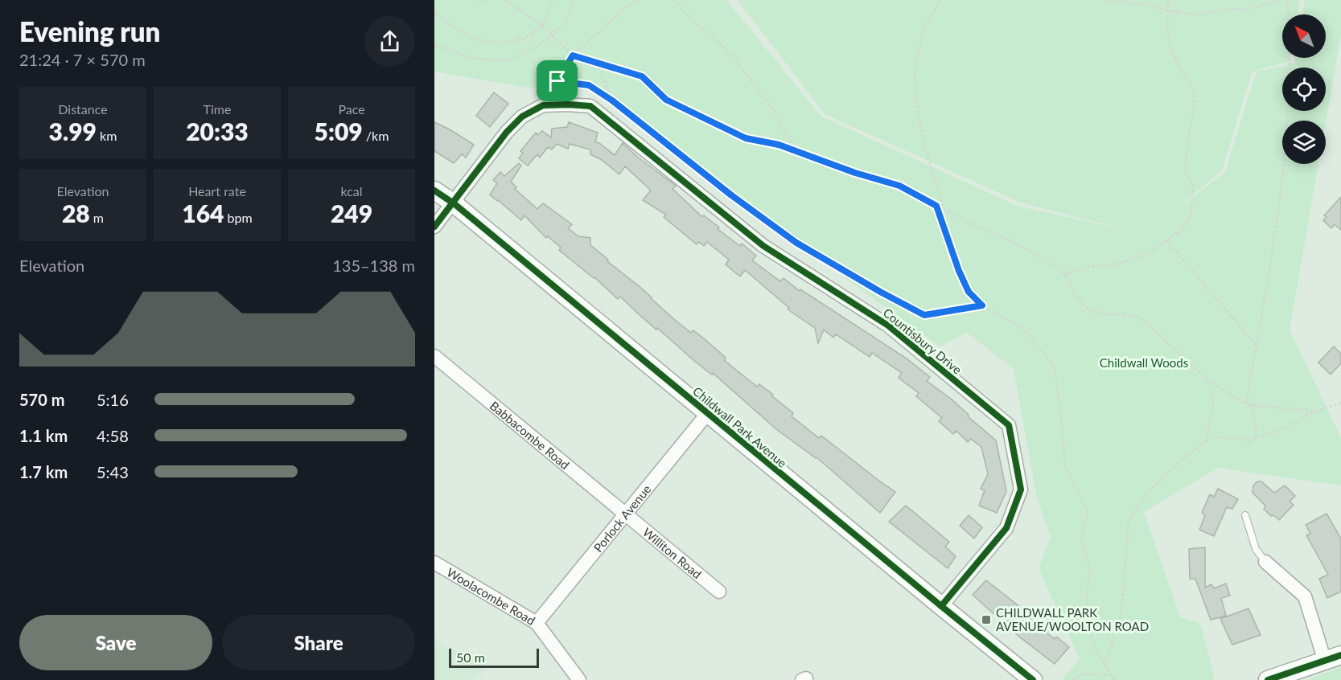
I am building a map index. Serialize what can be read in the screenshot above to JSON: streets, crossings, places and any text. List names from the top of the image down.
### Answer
{
  "streets": {
    "street": [
      "Countisbury Drive",
      "Childwall Park Avenue",
      "Babbacombe Road",
      "Porlock Avenue",
      "Williton Road",
      "Woolacombe Road"
    ]
  },
  "crossings": [
    ["Countisbury Drive", "Childwall Park Avenue"],
    ["Childwall Park Avenue", "Porlock Avenue"],
    ["Babbacombe Road", "Porlock Avenue"],
    ["Babbacombe Road", "Williton Road"],
    ["Porlock Avenue", "Williton Road"],
    ["Porlock Avenue", "Woolacombe Road"]
  ],
  "parks": ["Childwall Woods"],
  "places": {
    "transit": ["CHILDWALL PARK AVENUE/WOOLTON ROAD"]
  },
  "scale_bar": "50 m",
  "north": "top left",
  "page": {
    "heading": ["Evening run", "21:24 · 7 × 570 m"],
    "stats": [
      ["Distance", "3.99 km"],
      ["Time", "20:33"],
      ["Pace", "5:09 /km"],
      ["Elevation", "28 m"],
      ["Heart rate", "164 bpm"],
      ["kcal", "249"]
    ],
    "chart": ["Elevation", "135–138 m"],
    "list": [
      {
        "name": "570 m",
        "note": "5:16"
      },
      {
        "name": "1.1 km",
        "note": "4:58"
      },
      {
        "name": "1.7 km",
        "note": "5:43"
      }
    ],
    "buttons": ["Save", "Share"],
    "scale": "50 m"
  }
}
